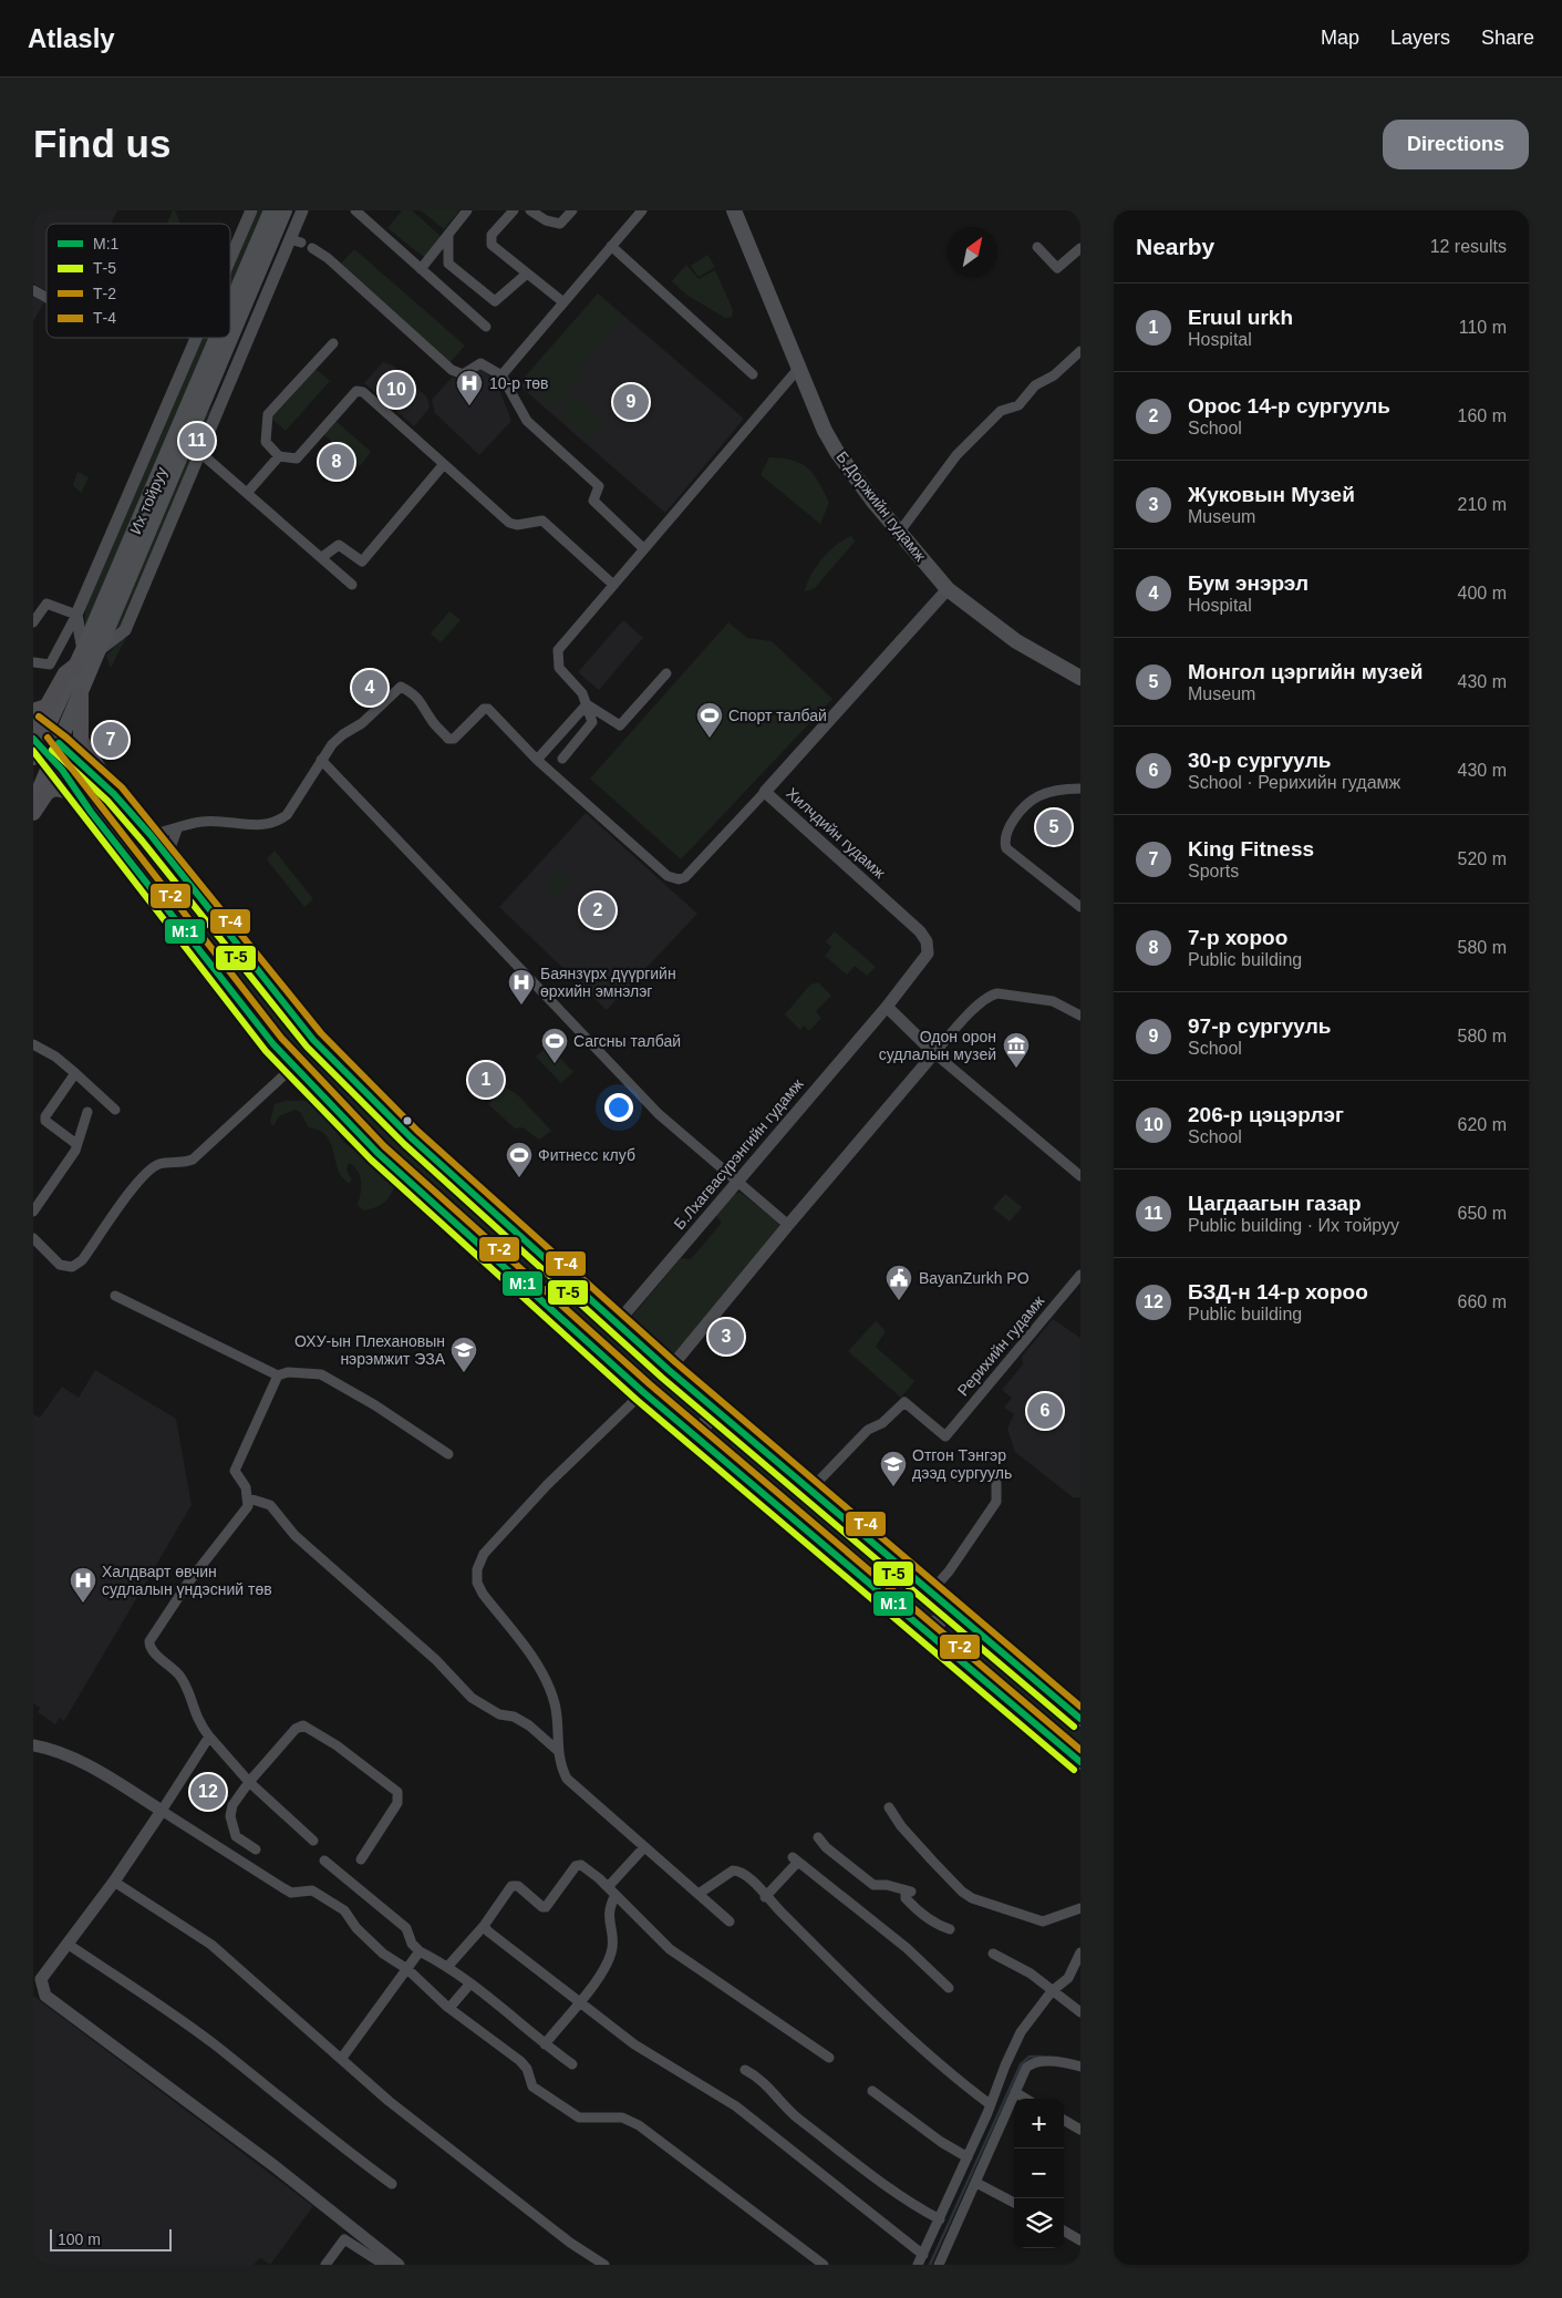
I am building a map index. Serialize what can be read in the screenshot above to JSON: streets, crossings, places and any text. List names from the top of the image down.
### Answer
{
  "streets": {
    "main road": ["Их тойруу", "Б.Доржийн гудамж"],
    "street": ["Хилчдийн гудамж", "Б.Лхагвасүрэнгийн гудамж", "Рерихийн гудамж"]
  },
  "crossings": [
    ["Б.Доржийн гудамж", "Хилчдийн гудамж"],
    ["Хилчдийн гудамж", "Б.Лхагвасүрэнгийн гудамж"]
  ],
  "places": {
    "hospital": ["10-р төв", "Баянзүрх дүүргийн өрхийн эмнэлэг", "Халдварт өвчин судлалын үндэсний төв"],
    "sports": ["Спорт талбай", "Сагсны талбай", "Фитнесс клуб"],
    "museum": ["Одон орон судлалын музей"],
    "public building": ["BayanZurkh PO"],
    "school or university": ["ОХУ-ын Плехановын нэрэмжит ЭЗА", "Отгон Тэнгэр дээд сургууль"]
  },
  "lines": [
    "transit line Т-4",
    "transit line Т-2",
    "transit line М:1",
    "transit line Т-5"
  ],
  "legend": [
    "М:1",
    "Т-5",
    "Т-2",
    "Т-4"
  ],
  "scale_bar": "100 m",
  "north": "top right",
  "page": {
    "header": "Atlasly",
    "nav": ["Map", "Layers", "Share"],
    "buttons": "Directions",
    "title": "Find us",
    "heading": ["Nearby", "12 results"],
    "list": [
      {
        "mark": "1",
        "name": "Eruul urkh",
        "note": "Hospital",
        "value": "110 m"
      },
      {
        "mark": "2",
        "name": "Орос 14-р сургууль",
        "note": "School",
        "value": "160 m"
      },
      {
        "mark": "3",
        "name": "Жуковын Музей",
        "note": "Museum",
        "value": "210 m"
      },
      {
        "mark": "4",
        "name": "Бум энэрэл",
        "note": "Hospital",
        "value": "400 m"
      },
      {
        "mark": "5",
        "name": "Монгол цэргийн музей",
        "note": "Museum",
        "value": "430 m"
      },
      {
        "mark": "6",
        "name": "30-р сургууль",
        "note": "School · Рерихийн гудамж",
        "value": "430 m"
      },
      {
        "mark": "7",
        "name": "King Fitness",
        "note": "Sports",
        "value": "520 m"
      },
      {
        "mark": "8",
        "name": "7-р хороо",
        "note": "Public building",
        "value": "580 m"
      },
      {
        "mark": "9",
        "name": "97-р сургууль",
        "note": "School",
        "value": "580 m"
      },
      {
        "mark": "10",
        "name": "206-р цэцэрлэг",
        "note": "School",
        "value": "620 m"
      },
      {
        "mark": "11",
        "name": "Цагдаагын газар",
        "note": "Public building · Их тойруу",
        "value": "650 m"
      },
      {
        "mark": "12",
        "name": "БЗД-н 14-р хороо",
        "note": "Public building",
        "value": "660 m"
      }
    ],
    "pins": [
      "10",
      "9",
      "11",
      "8",
      "4",
      "7",
      "5",
      "2",
      "1",
      "3",
      "6",
      "12"
    ],
    "map_buttons": ["+", "−"],
    "scale": "100 m"
  }
}
